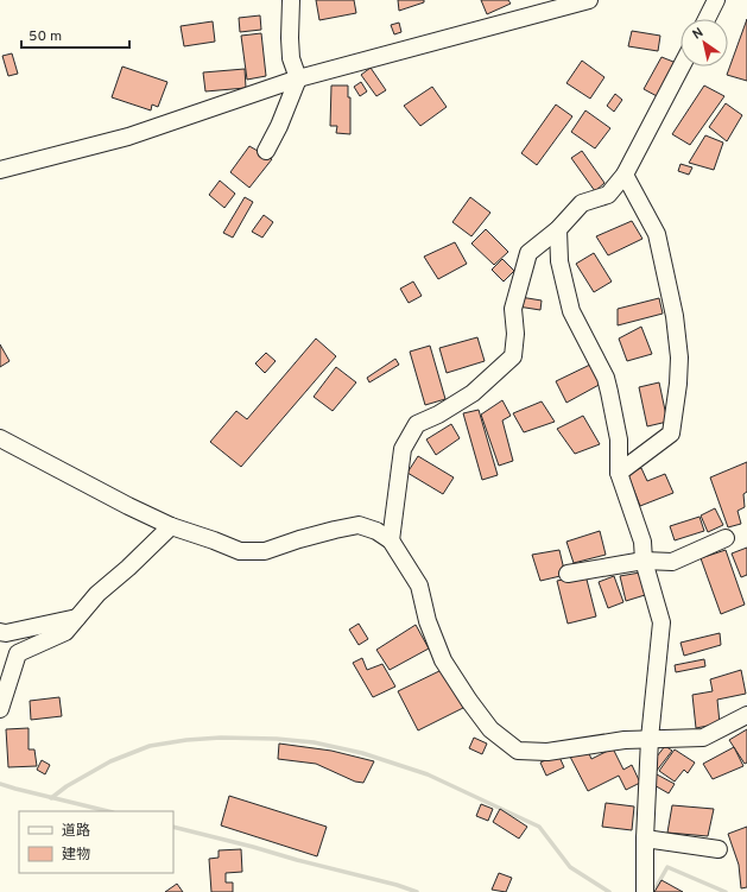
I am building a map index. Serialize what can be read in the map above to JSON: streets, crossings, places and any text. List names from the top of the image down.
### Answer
{
  "legend": ["道路", "建物"],
  "scale_bar": "50 m",
  "north": "top left"
}
